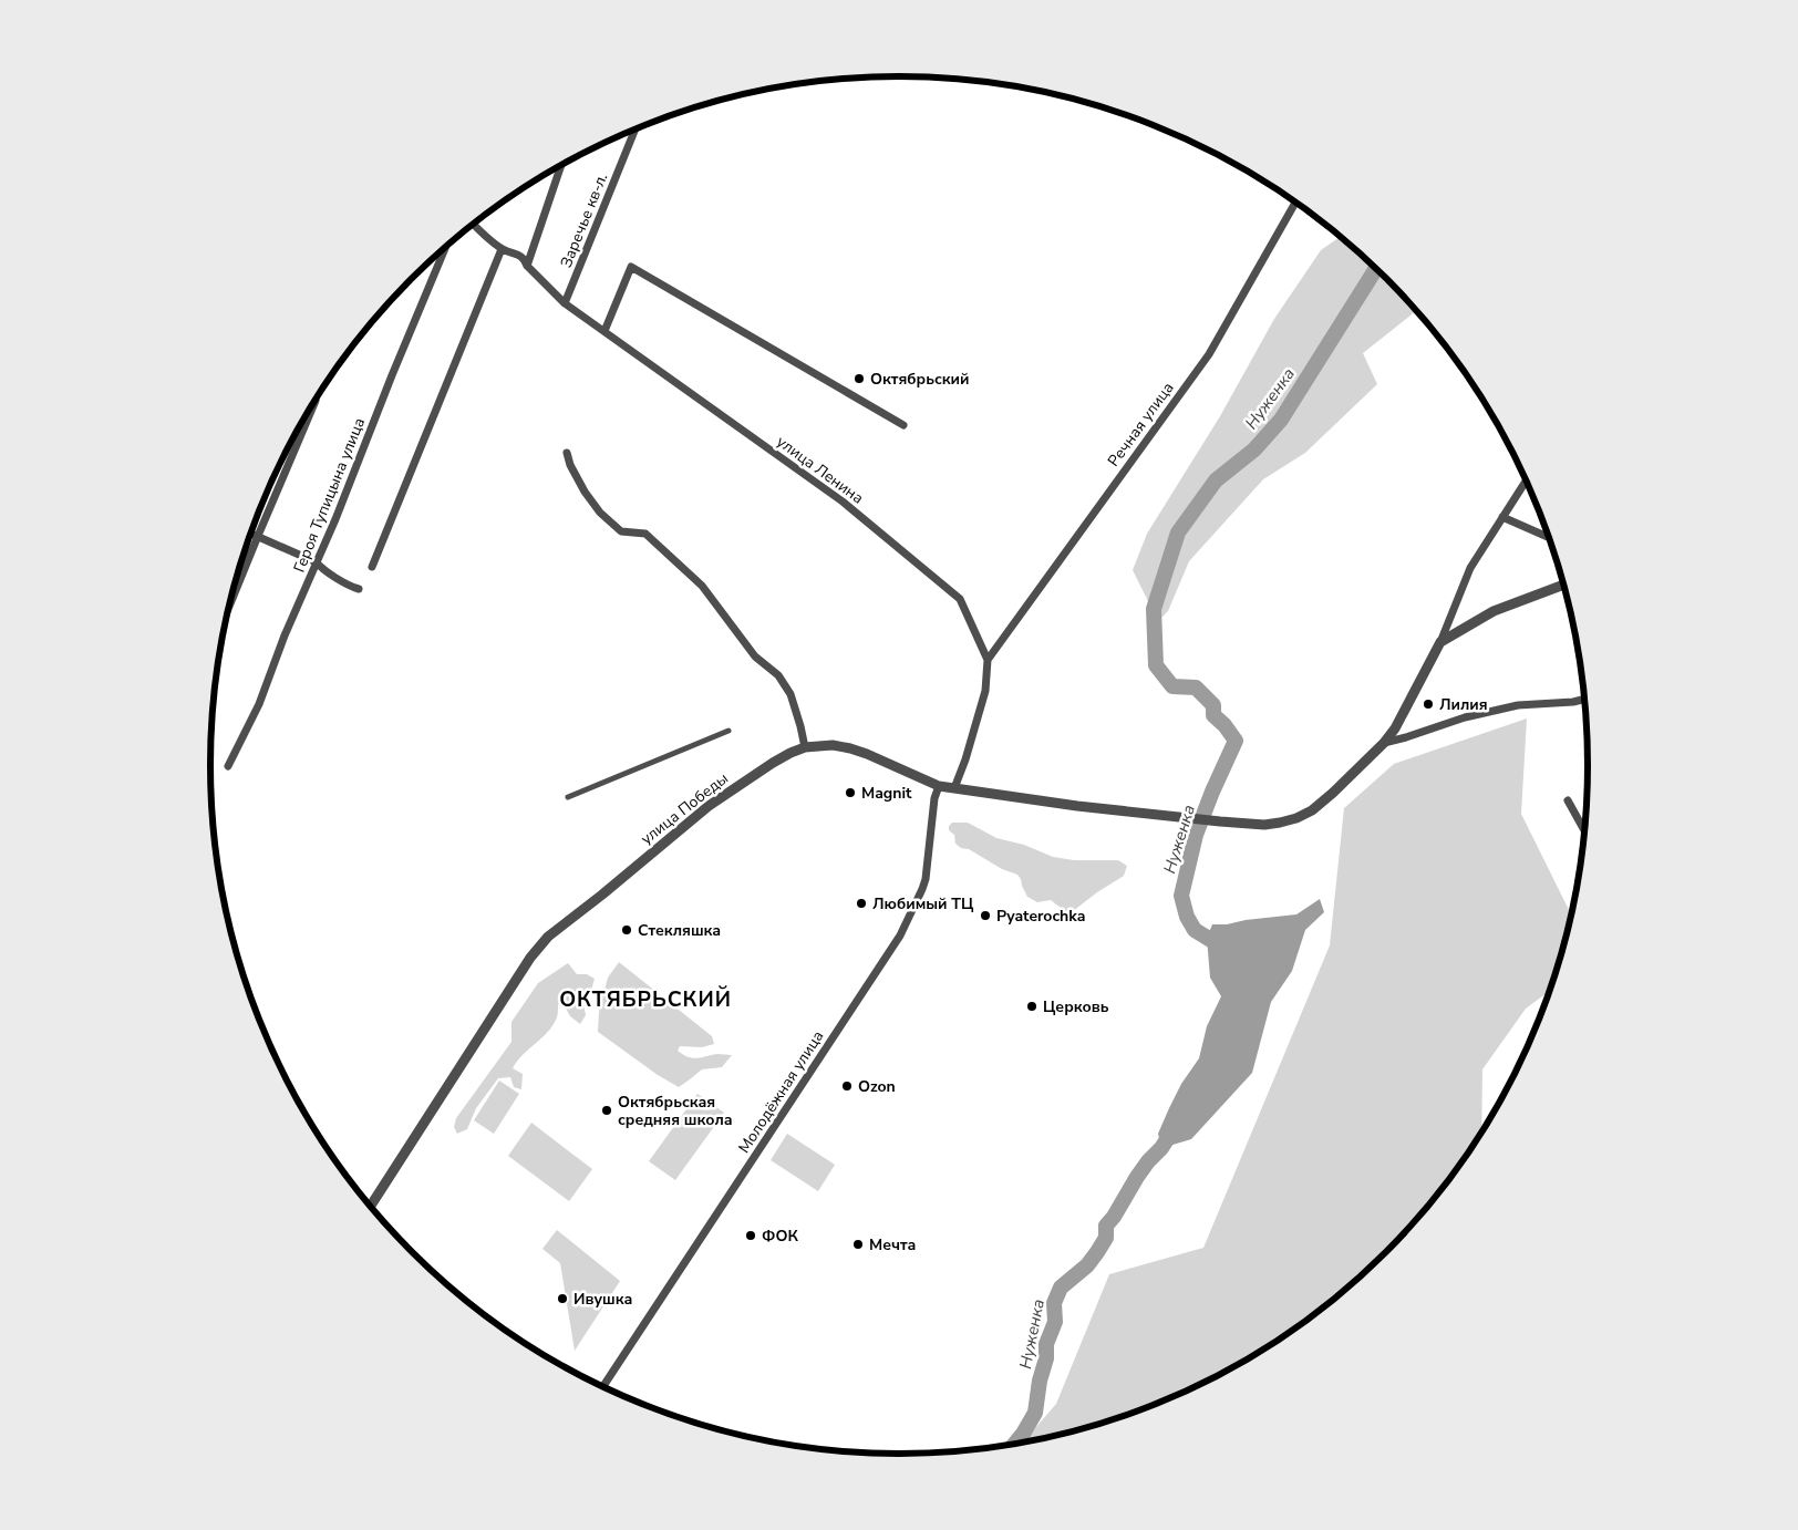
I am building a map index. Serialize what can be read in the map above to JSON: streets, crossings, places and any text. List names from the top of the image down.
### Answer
{
  "streets": {
    "street": [
      "Заречье кв-л.",
      "Речная улица",
      "улица Ленина",
      "Героя Тупицына улица",
      "улица Победы",
      "Молодёжная улица"
    ]
  },
  "crossings": [
    ["Заречье кв-л.", "улица Ленина"],
    ["Речная улица", "улица Ленина"],
    ["улица Победы", "Молодёжная улица"]
  ],
  "districts": ["ОКТЯБРЬСКИЙ"],
  "water": ["Нуженка"],
  "places": [
    "Октябрьский",
    "Лилия",
    "Magnit",
    "Любимый ТЦ",
    "Pyaterochka",
    "Стекляшка",
    "Церковь",
    "Ozon",
    "Октябрьская средняя школа",
    "ФОК",
    "Мечта",
    "Ивушка"
  ]
}
